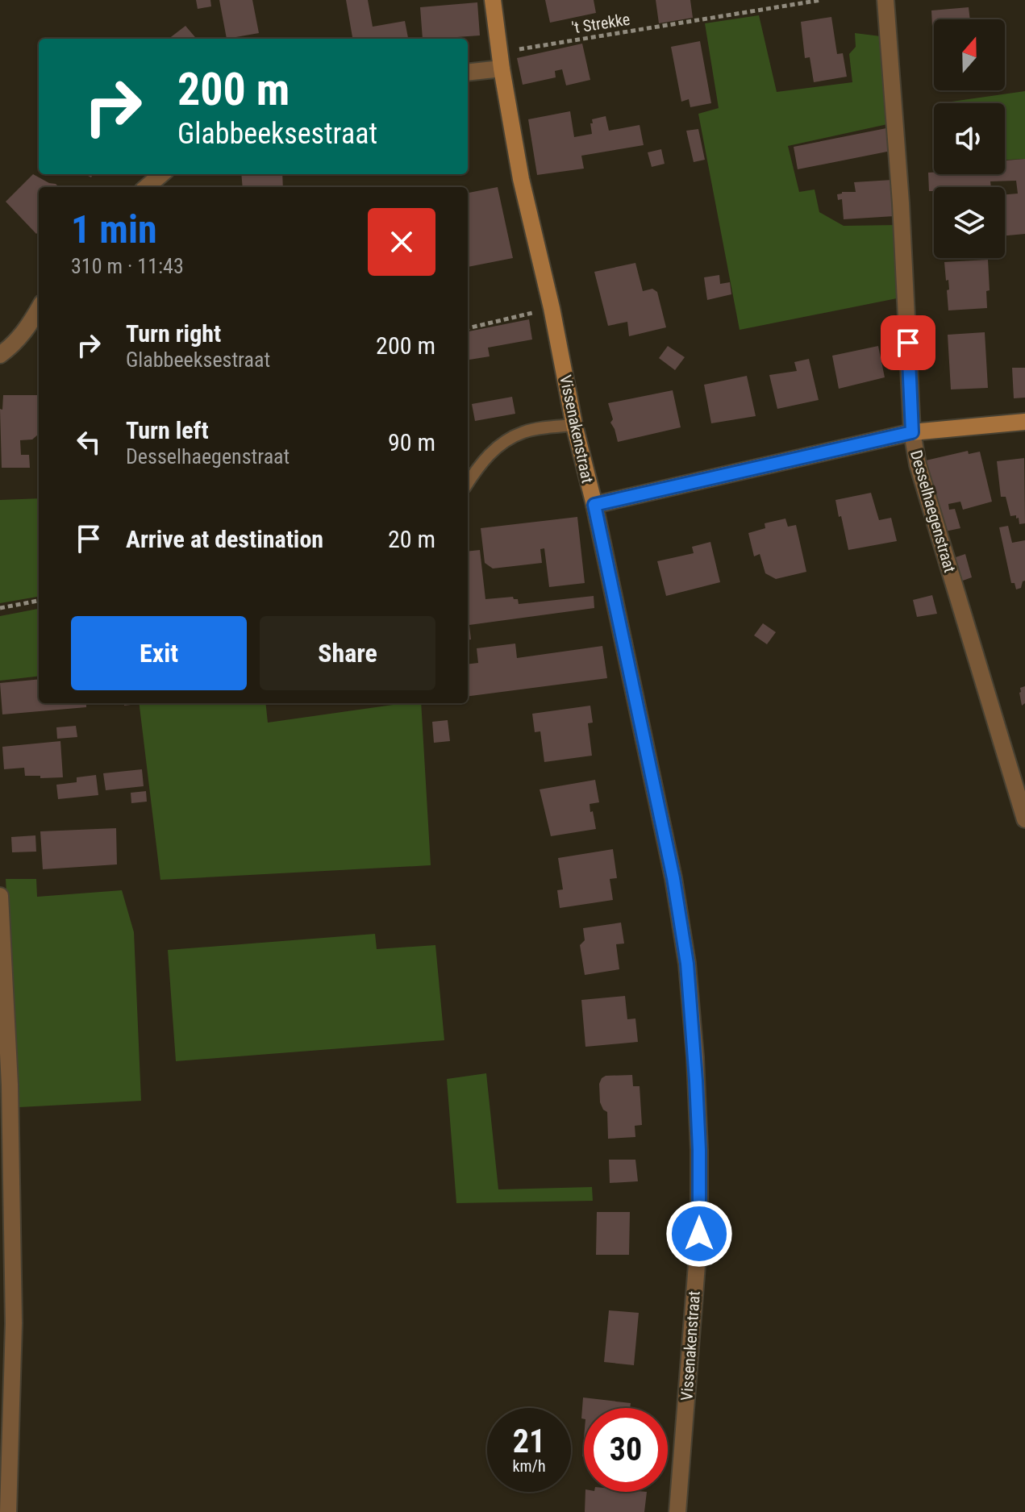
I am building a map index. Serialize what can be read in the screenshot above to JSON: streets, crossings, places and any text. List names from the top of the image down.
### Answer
{
  "streets": {
    "street": ["Vissenakenstraat", "Desselhaegenstraat"],
    "path": ["'t Strekke"]
  },
  "crossings": [
    ["'t Strekke", "Vissenakenstraat"]
  ],
  "north": "top",
  "page": {
    "turn": ["200 m", "Glabbeeksestraat"],
    "heading": ["1 min", "310 m · 11:43"],
    "list": [
      {
        "name": "Turn right",
        "note": "Glabbeeksestraat",
        "value": "200 m"
      },
      {
        "name": "Turn left",
        "note": "Desselhaegenstraat",
        "value": "90 m"
      },
      {
        "name": "Arrive at destination",
        "value": "20 m"
      }
    ],
    "buttons": ["Exit", "Share"],
    "speed": "21 km/h",
    "limit": "30"
  }
}
